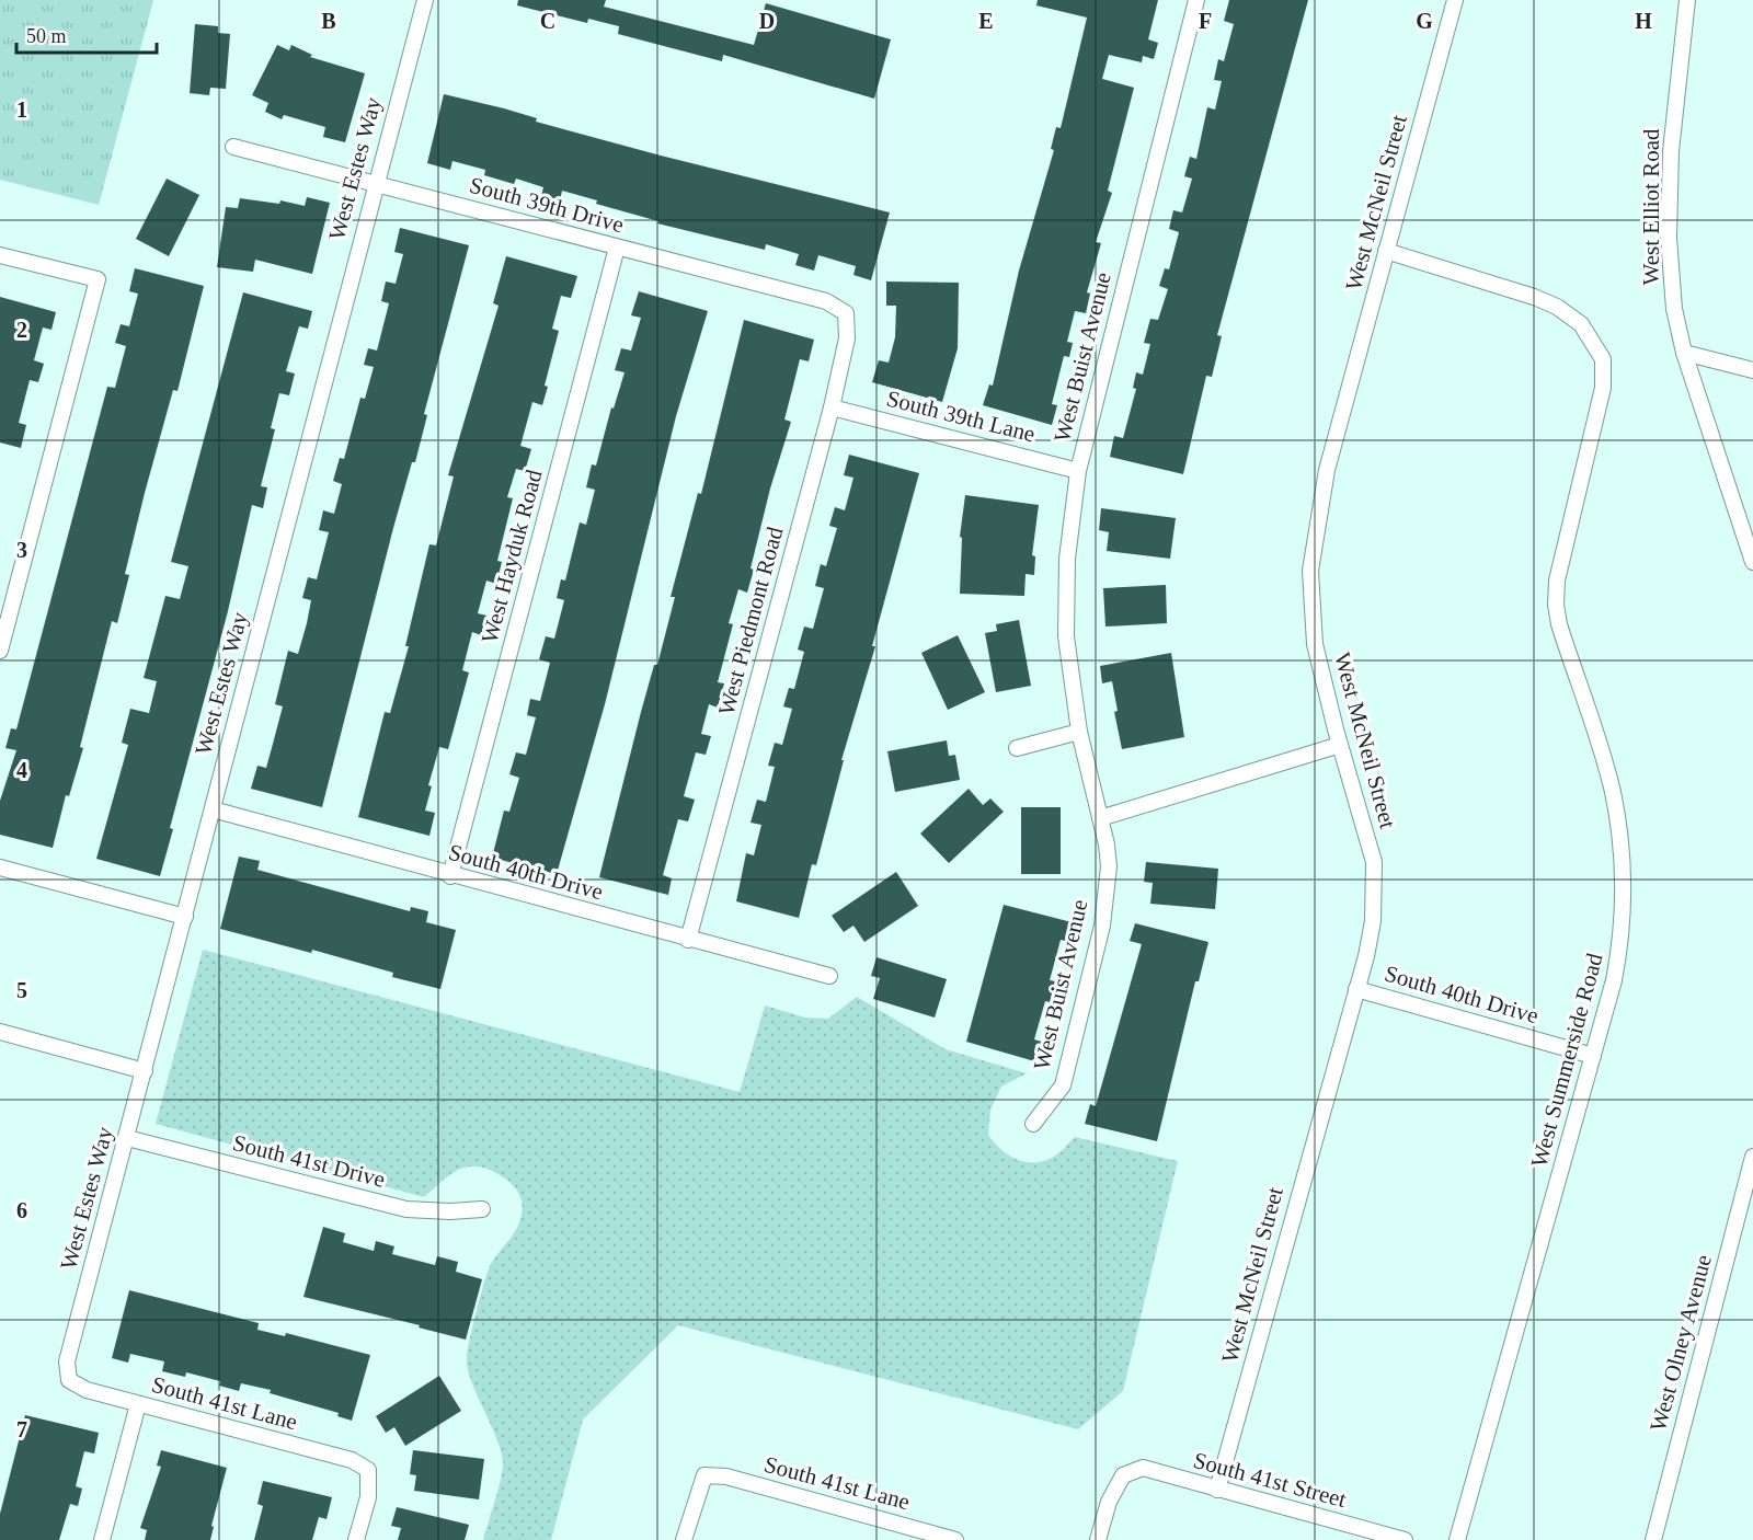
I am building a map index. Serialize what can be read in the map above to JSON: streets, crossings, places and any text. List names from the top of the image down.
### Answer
{
  "streets": {
    "street": [
      "West Estes Way",
      "West McNeil Street",
      "South 39th Drive",
      "West Elliot Road",
      "West Buist Avenue",
      "South 39th Lane",
      "West Hayduk Road",
      "West Piedmont Road",
      "South 40th Drive",
      "West Summerside Road",
      "South 41st Drive",
      "West Olney Avenue",
      "South 41st Lane",
      "South 41st Street"
    ]
  },
  "crossings": [
    ["West Estes Way", "South 39th Drive"],
    ["West Estes Way", "South 40th Drive"],
    ["West Estes Way", "South 41st Drive"],
    ["West Estes Way", "South 41st Lane"],
    ["West McNeil Street", "South 40th Drive"],
    ["West McNeil Street", "West Summerside Road"],
    ["West McNeil Street", "South 41st Street"],
    ["South 39th Drive", "West Hayduk Road"],
    ["South 39th Drive", "West Piedmont Road"],
    ["West Buist Avenue", "South 39th Lane"],
    ["South 39th Lane", "West Piedmont Road"],
    ["West Hayduk Road", "South 40th Drive"],
    ["West Piedmont Road", "South 40th Drive"],
    ["South 40th Drive", "West Summerside Road"]
  ],
  "scale_bar": "50 m",
  "grid": {
    "columns": [
      "B",
      "C",
      "D",
      "E",
      "F",
      "G",
      "H"
    ],
    "rows": [
      "1",
      "2",
      "3",
      "4",
      "5",
      "6",
      "7"
    ]
  }
}
